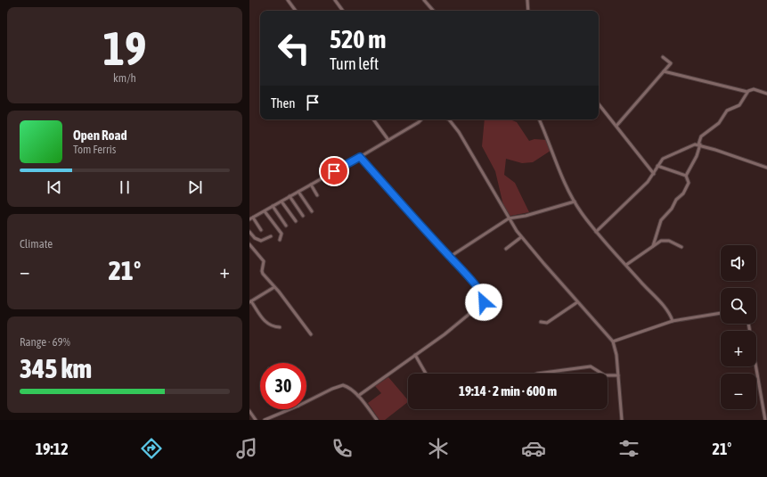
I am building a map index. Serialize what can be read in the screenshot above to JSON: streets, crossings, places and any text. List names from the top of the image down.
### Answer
{
  "page": {
    "tile": [
      ["19", "km/h"],
      "Climate",
      ["Range · 69%", "345 km"]
    ],
    "turn": ["520 m", "Turn left"],
    "then": "Then",
    "song": ["Open Road", "Tom Ferris"],
    "map_buttons": ["+", "−"],
    "heat": ["−", "21°", "+"],
    "limit": "30",
    "trip": "19:14 · 2 min · 600 m",
    "tabs": ["19:12", "21°"]
  }
}
